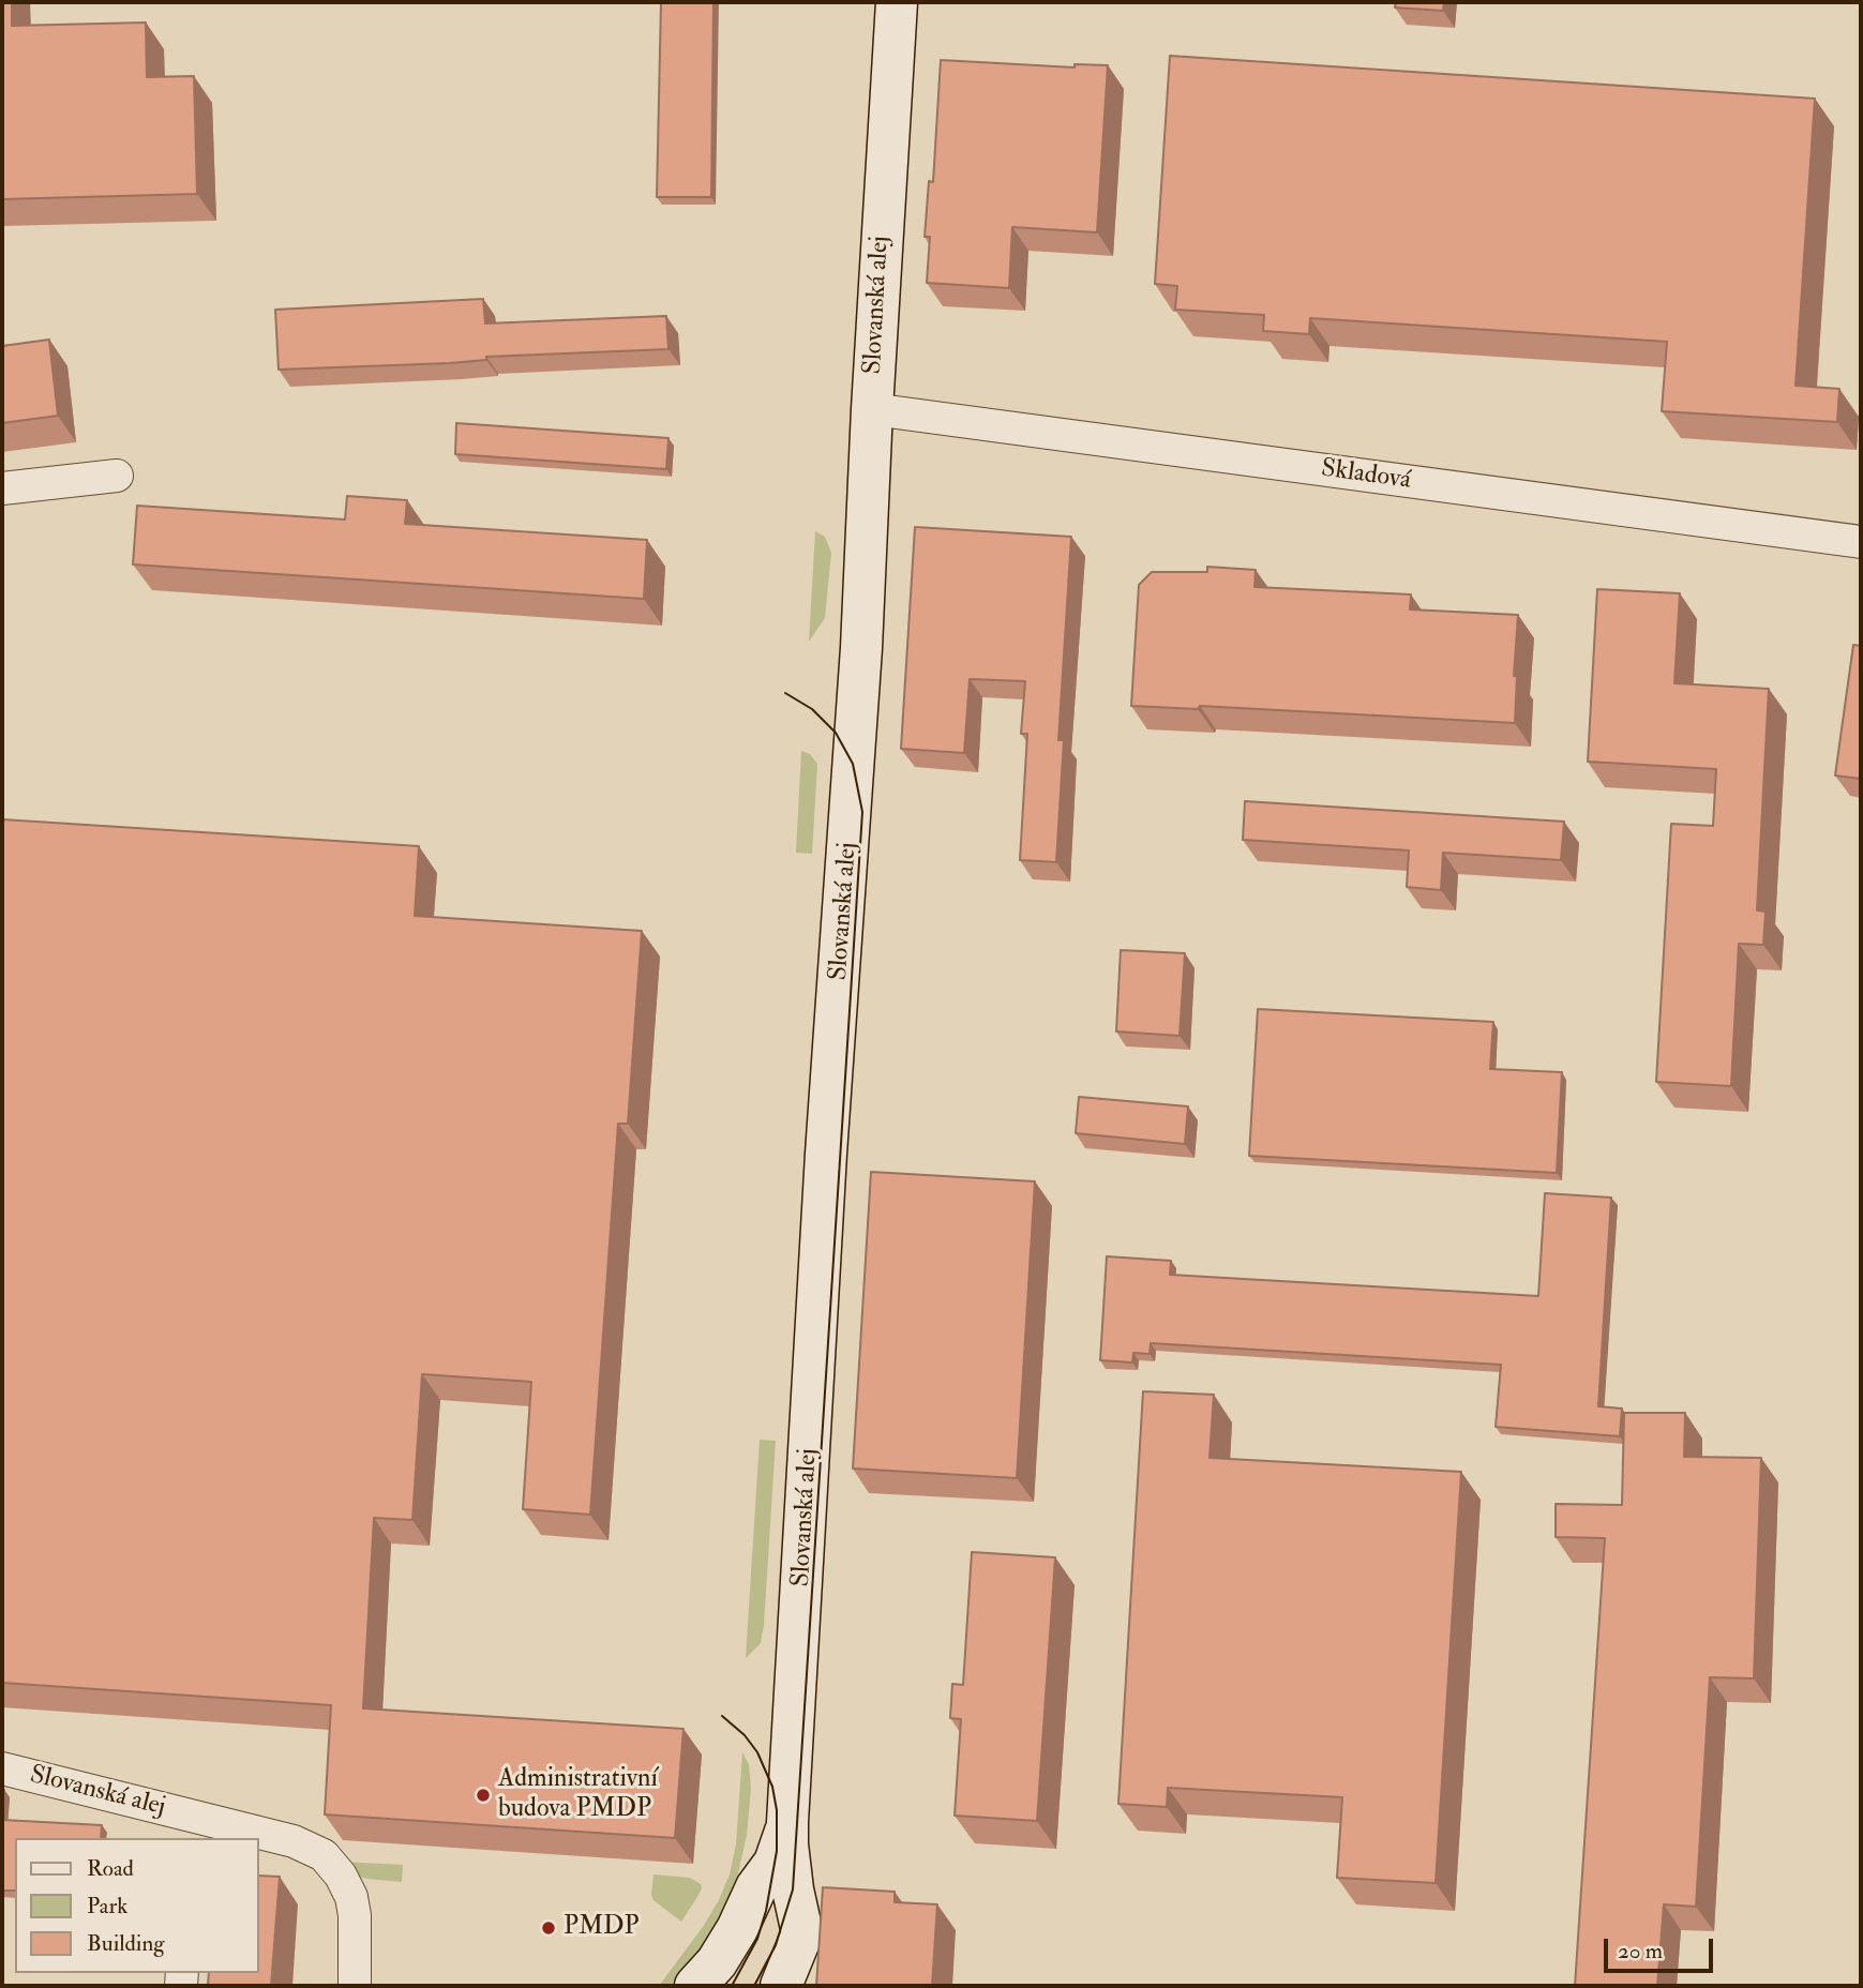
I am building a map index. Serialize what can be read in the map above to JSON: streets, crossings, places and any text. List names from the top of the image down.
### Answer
{
  "streets": {
    "main road": ["Slovanská alej"],
    "street": ["Skladová"]
  },
  "crossings": [
    ["Slovanská alej", "Skladová"]
  ],
  "places": ["Administrativní budova PMDP", "PMDP"],
  "legend": ["Road", "Park", "Building"],
  "scale_bar": "20 m"
}
